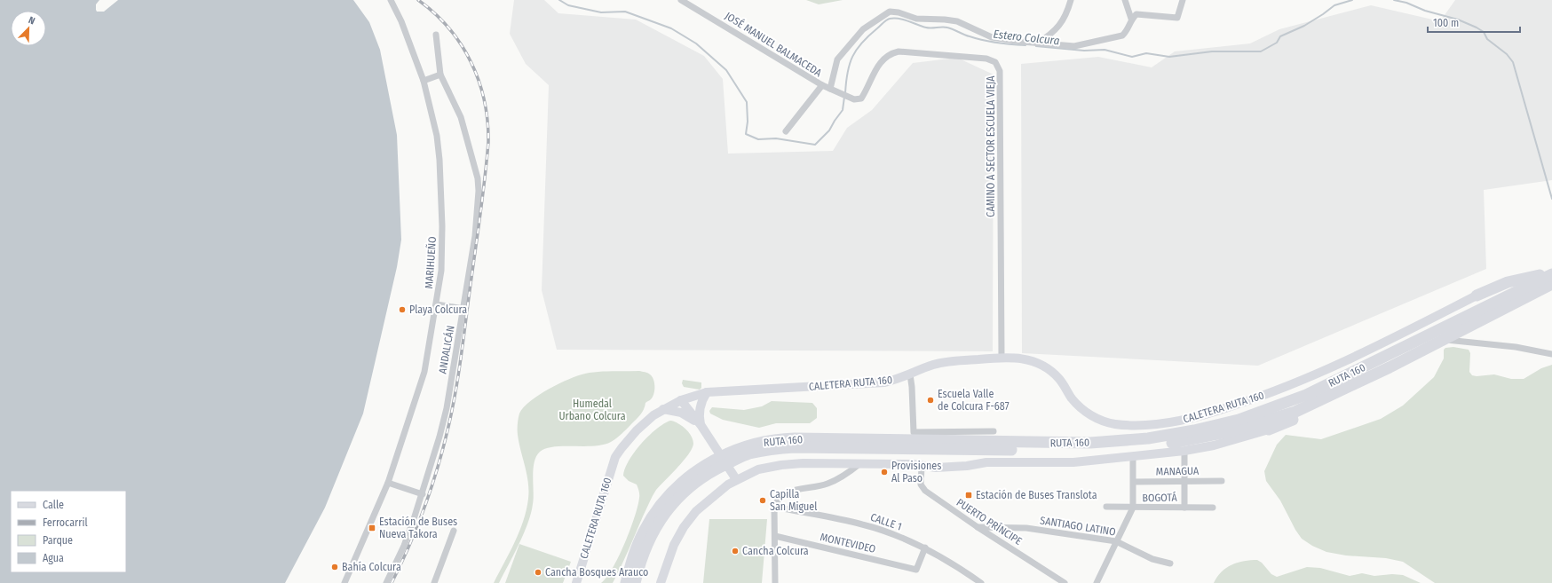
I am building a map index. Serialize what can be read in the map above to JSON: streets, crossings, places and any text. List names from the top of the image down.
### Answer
{
  "streets": {
    "highway": ["RUTA 160"],
    "street": [
      "JOSÉ MANUEL BALMACEDA",
      "CAMINO A SECTOR ESCUELA VIEJA",
      "MARIHUEÑO",
      "ANDALICÁN",
      "CALETERA RUTA 160",
      "MANAGUA",
      "BOGOTÁ",
      "CALLE 1",
      "PUERTO PRÍNCIPE",
      "SANTIAGO LATINO",
      "MONTEVIDEO"
    ]
  },
  "crossings": [
    ["JOSÉ MANUEL BALMACEDA", "CAMINO A SECTOR ESCUELA VIEJA"],
    ["CAMINO A SECTOR ESCUELA VIEJA", "CALETERA RUTA 160"],
    ["CALLE 1", "MONTEVIDEO"],
    ["PUERTO PRÍNCIPE", "SANTIAGO LATINO"]
  ],
  "water": ["Estero Colcura"],
  "parks": ["Humedal Urbano Colcura"],
  "places": {
    "other": [
      "Playa Colcura",
      "Escuela Valle de Colcura F-687",
      "Provisiones Al Paso",
      "Capilla San Miguel",
      "Cancha Colcura",
      "Bahía Colcura",
      "Cancha Bosques Arauco"
    ],
    "transit": ["Estación de Buses Translota", "Estación de Buses Nueva Takora"]
  },
  "legend": [
    "Calle",
    "Ferrocarril",
    "Parque",
    "Agua"
  ],
  "scale_bar": "100 m",
  "north": "top right"
}
